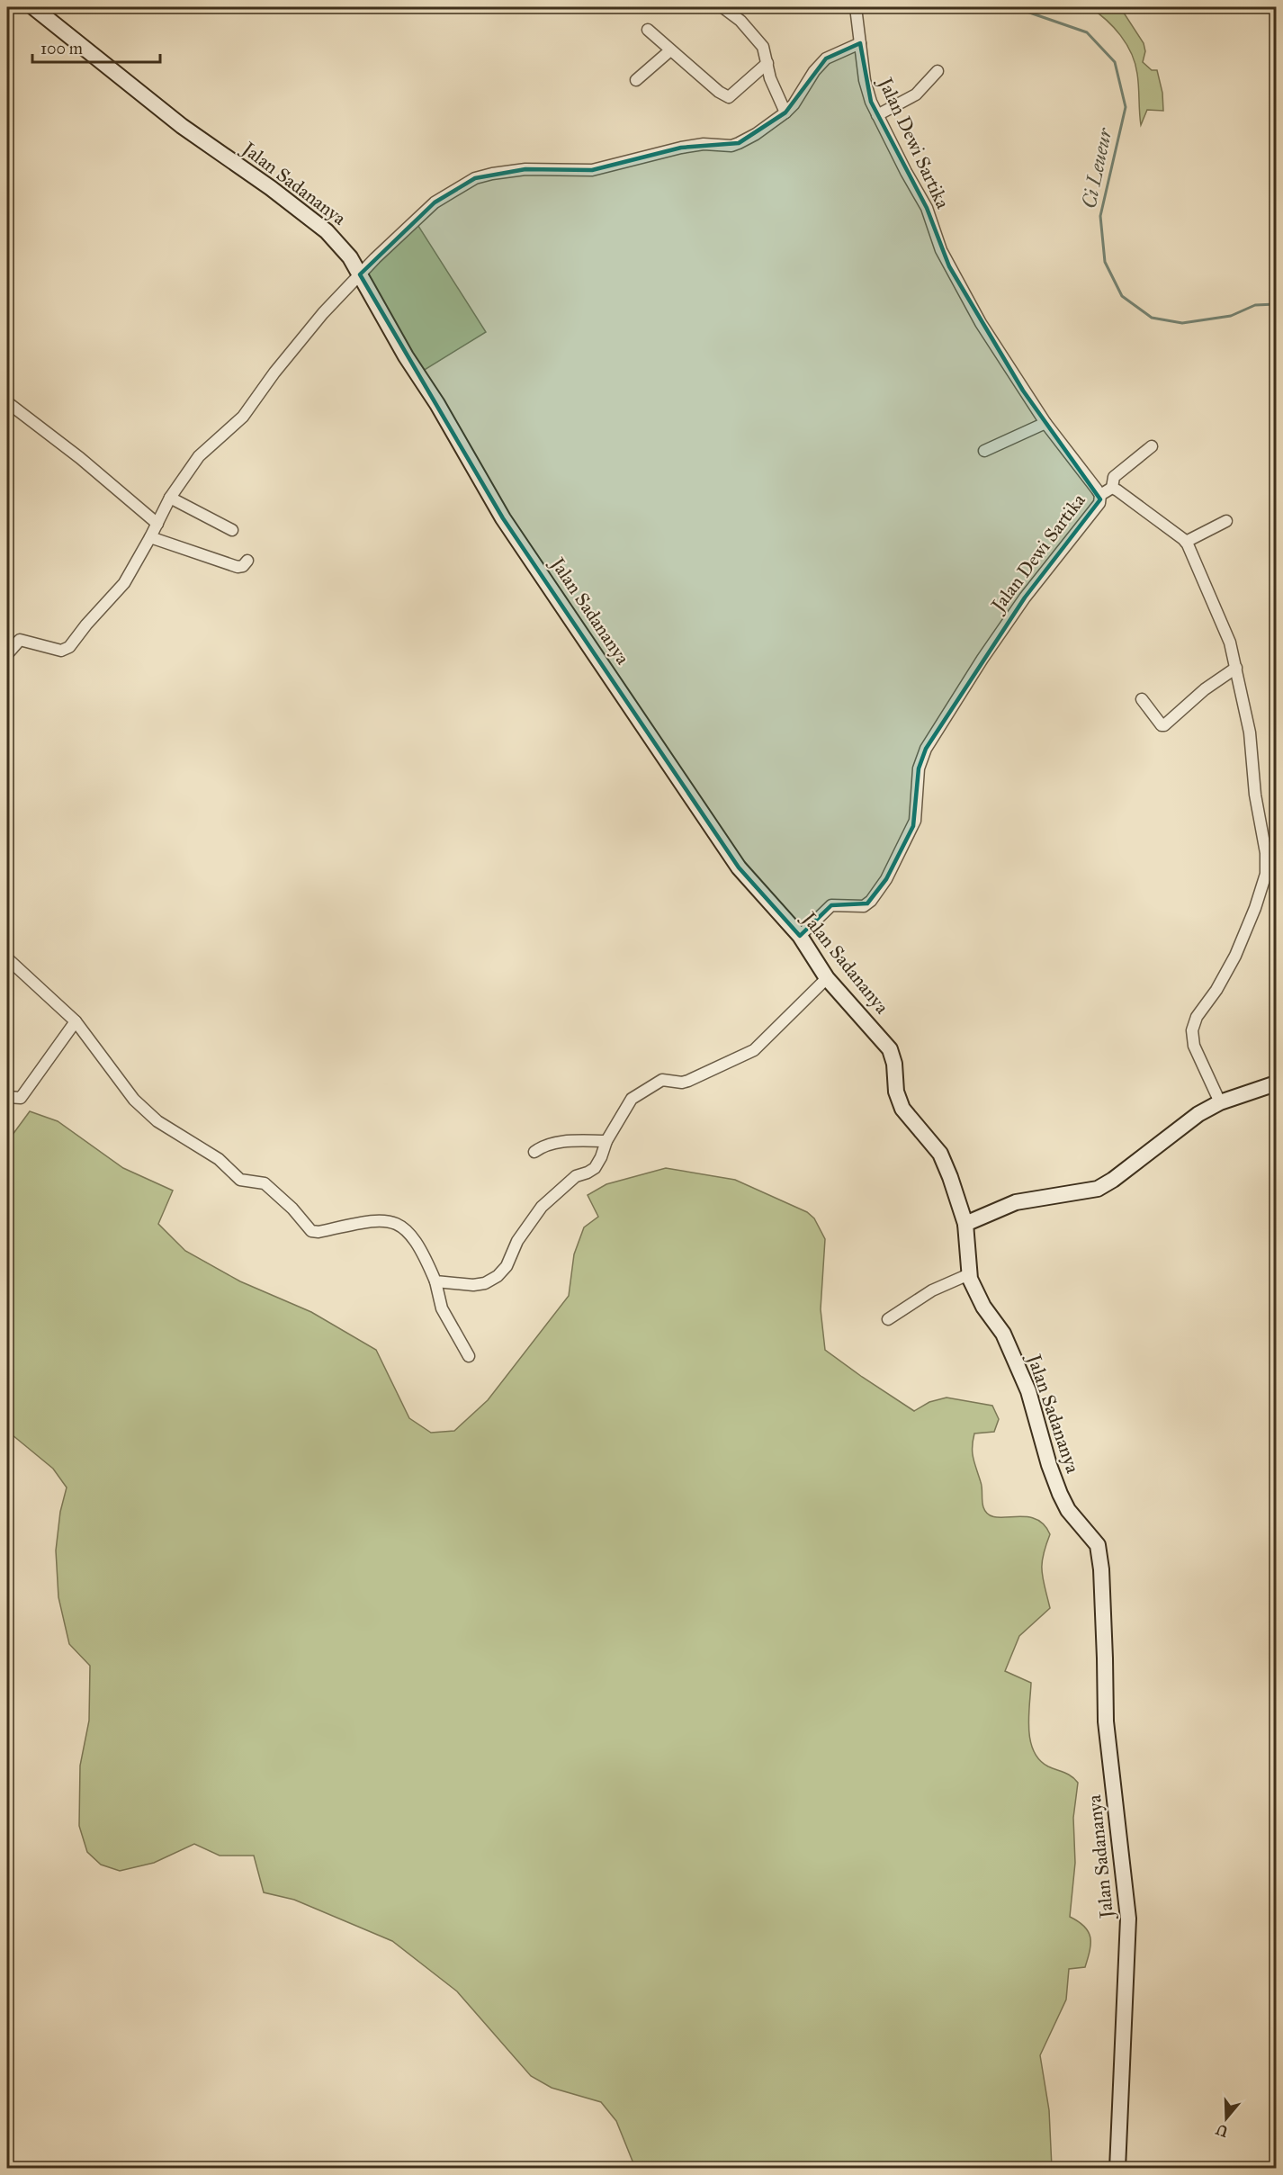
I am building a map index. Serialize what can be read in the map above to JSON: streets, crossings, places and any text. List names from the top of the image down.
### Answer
{
  "streets": {
    "street": ["Jalan Dewi Sartika", "Jalan Sadananya"]
  },
  "crossings": [
    ["Jalan Dewi Sartika", "Jalan Sadananya"]
  ],
  "water": ["Ci Leueur"],
  "scale_bar": "100 m",
  "north": "bottom"
}
